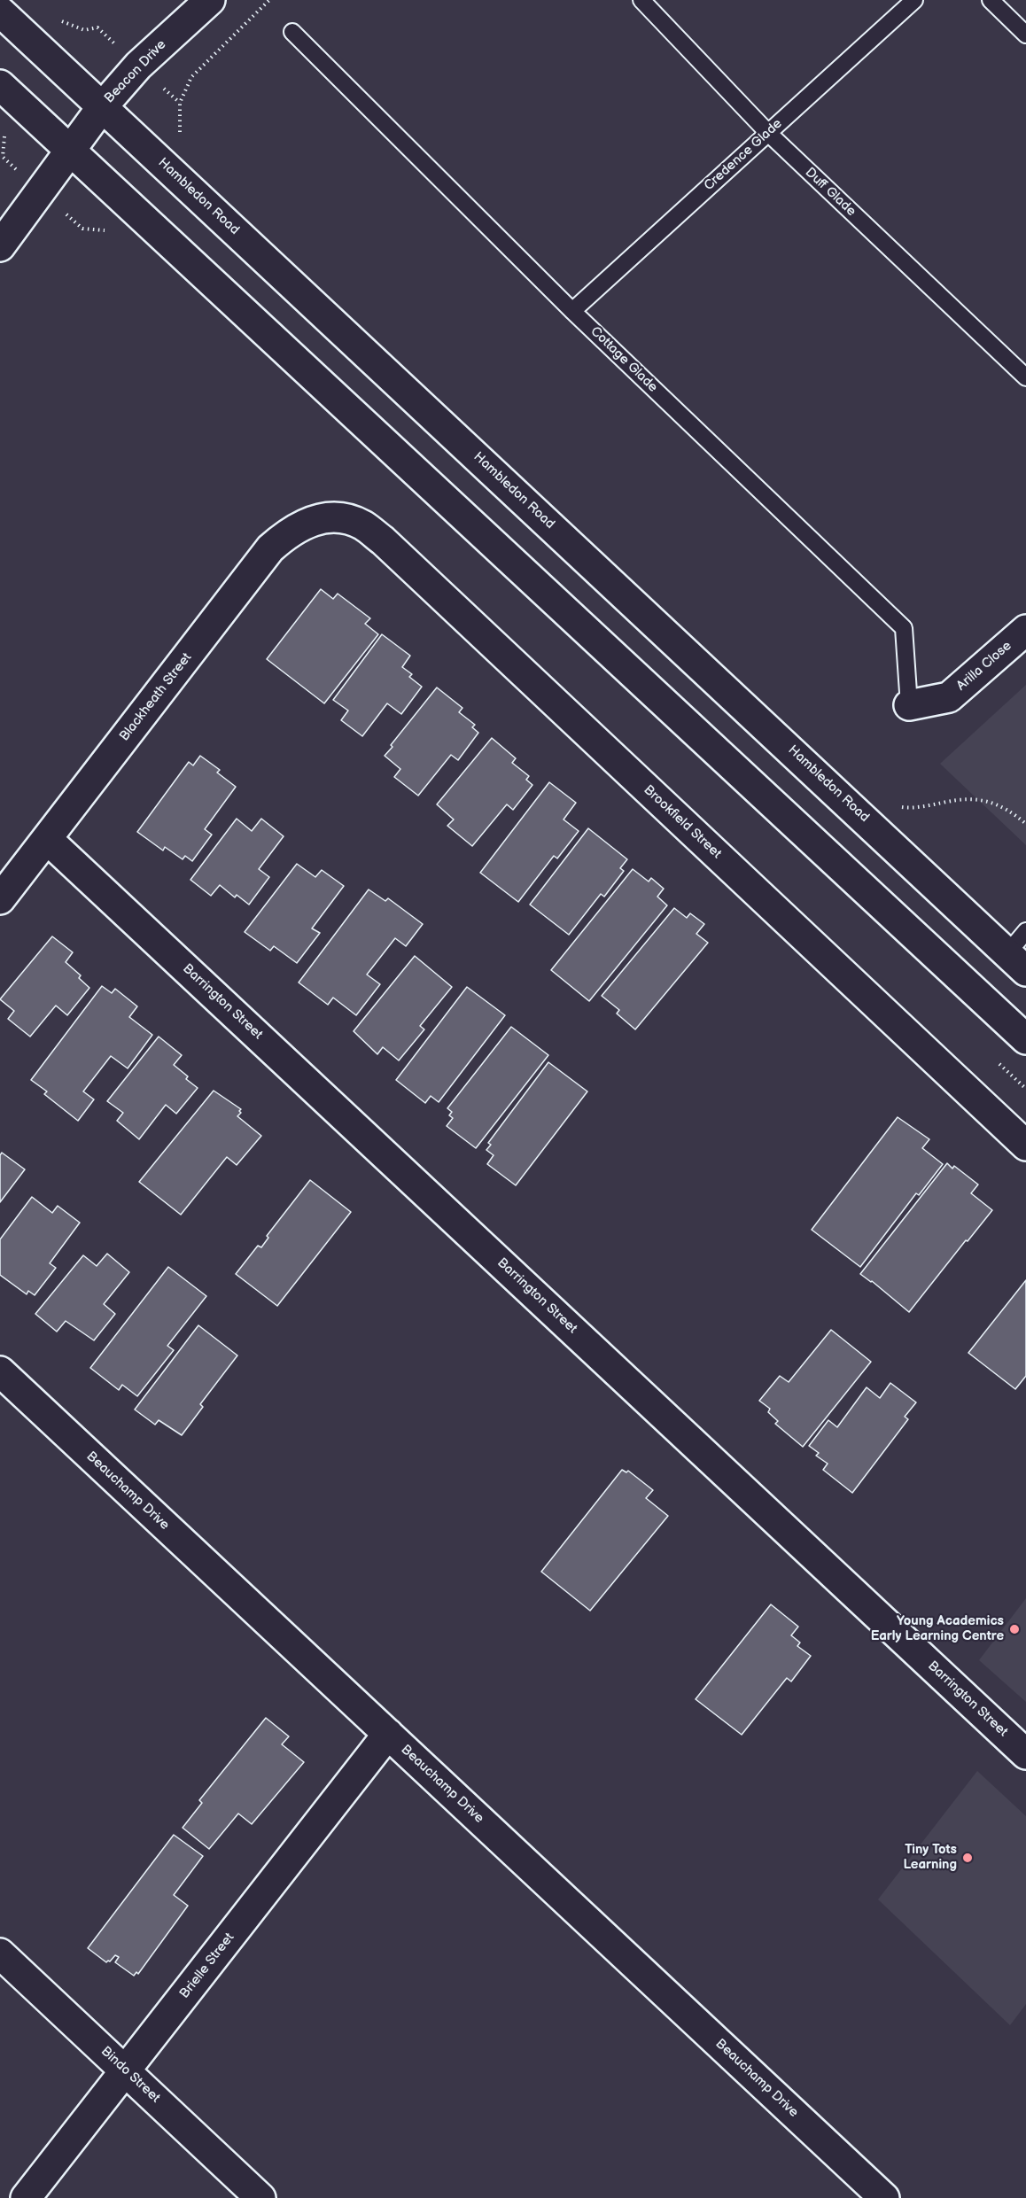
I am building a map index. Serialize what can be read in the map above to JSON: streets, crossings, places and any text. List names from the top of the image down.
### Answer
{
  "streets": {
    "street": [
      "Beacon Drive",
      "Hambledon Road",
      "Arilla Close",
      "Blackheath Street",
      "Brookfield Street",
      "Barrington Street",
      "Beauchamp Drive",
      "Brielle Street",
      "Bindo Street"
    ],
    "lane": ["Credence Glade", "Duff Glade", "Cottage Glade"]
  },
  "crossings": [
    ["Beacon Drive", "Hambledon Road"],
    ["Credence Glade", "Duff Glade"],
    ["Credence Glade", "Cottage Glade"],
    ["Cottage Glade", "Arilla Close"],
    ["Blackheath Street", "Brookfield Street"],
    ["Blackheath Street", "Barrington Street"],
    ["Beauchamp Drive", "Brielle Street"],
    ["Brielle Street", "Bindo Street"]
  ],
  "places": ["Young Academics Early Learning Centre", "Tiny Tots Learning"]
}
